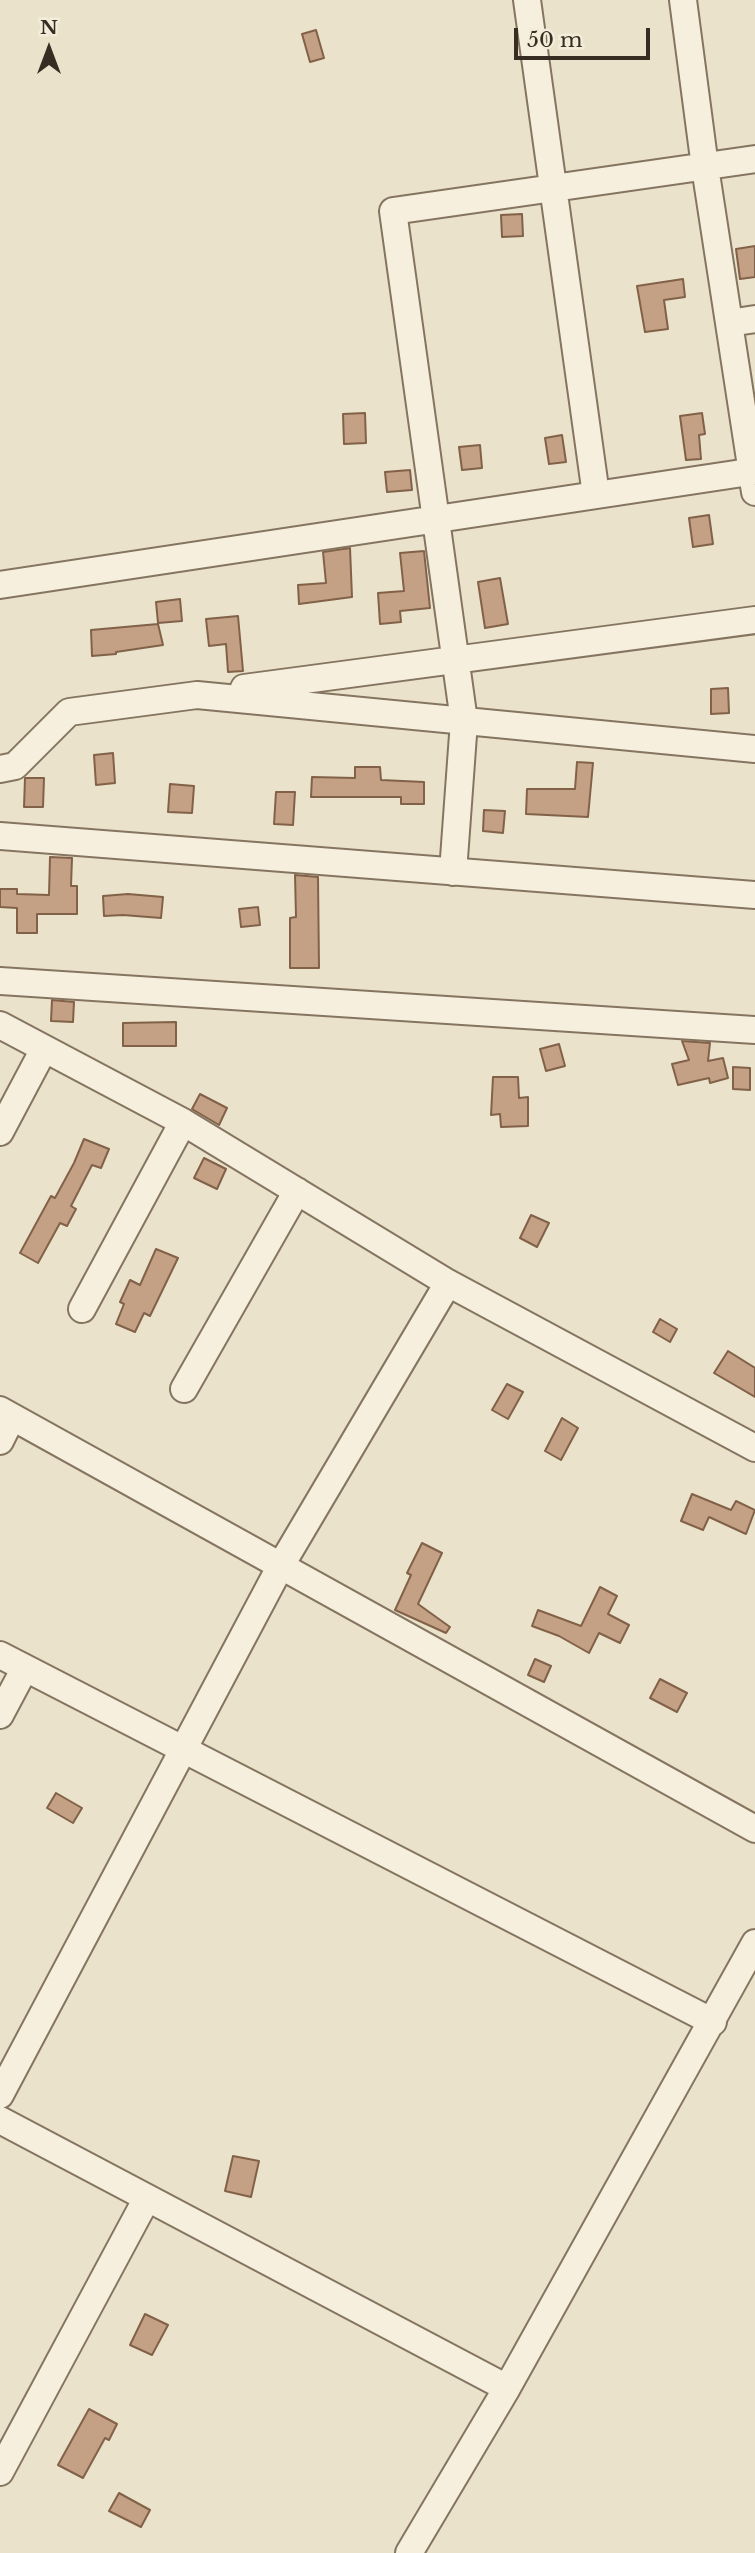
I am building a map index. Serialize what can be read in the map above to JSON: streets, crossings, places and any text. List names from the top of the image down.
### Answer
{
  "scale_bar": "50 m",
  "north": "top"
}
